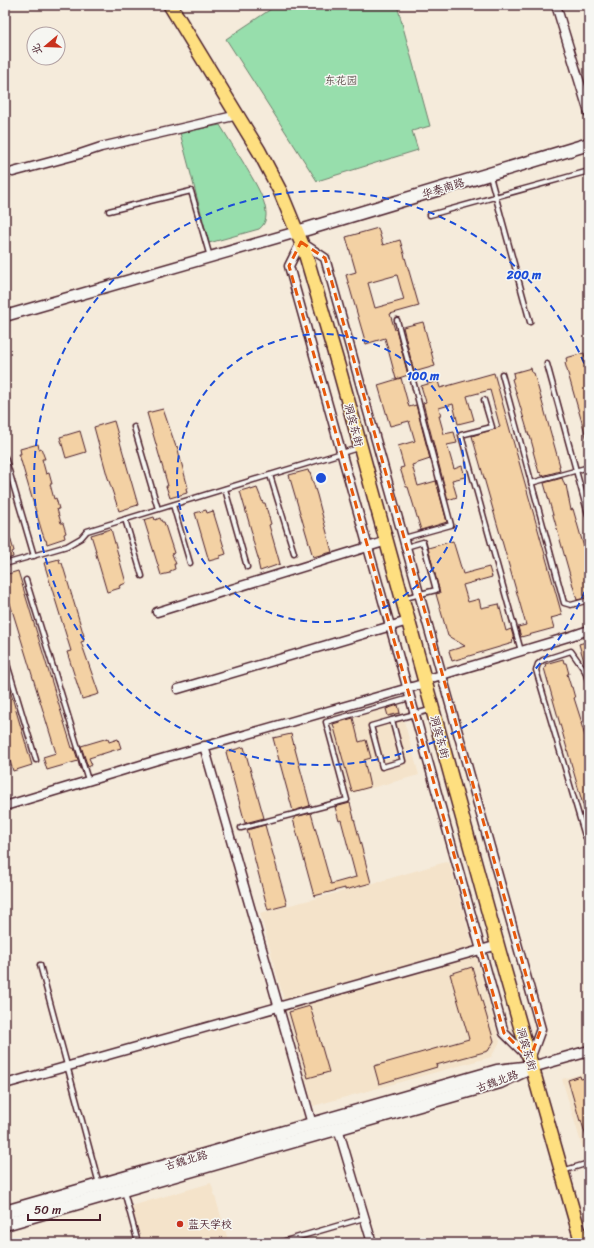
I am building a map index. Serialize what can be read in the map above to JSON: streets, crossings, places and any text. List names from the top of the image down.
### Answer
{
  "streets": {
    "main road": ["华泰南路", "洞宾东街", "古魏北路"]
  },
  "crossings": [
    ["华泰南路", "洞宾东街"],
    ["洞宾东街", "古魏北路"]
  ],
  "parks": ["东花园"],
  "places": ["蓝天学校"],
  "scale_bar": "50 m",
  "north": "left",
  "rings": ["200 m", "100 m"]
}
